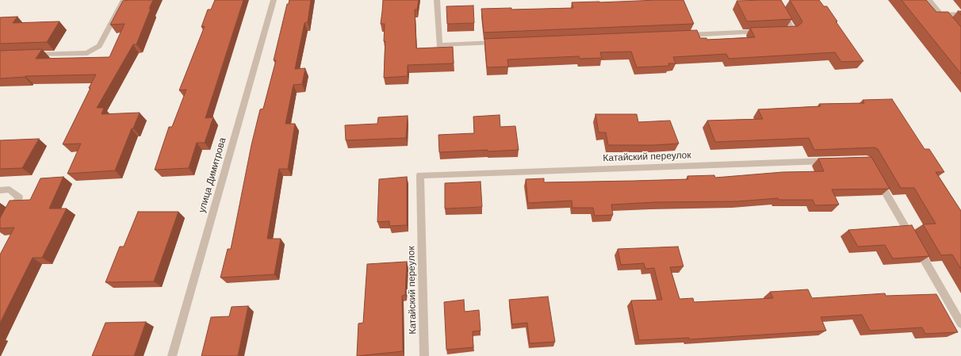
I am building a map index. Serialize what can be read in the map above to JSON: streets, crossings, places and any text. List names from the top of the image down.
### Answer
{
  "streets": {
    "street": ["Катайский переулок", "улица Димитрова"]
  }
}
